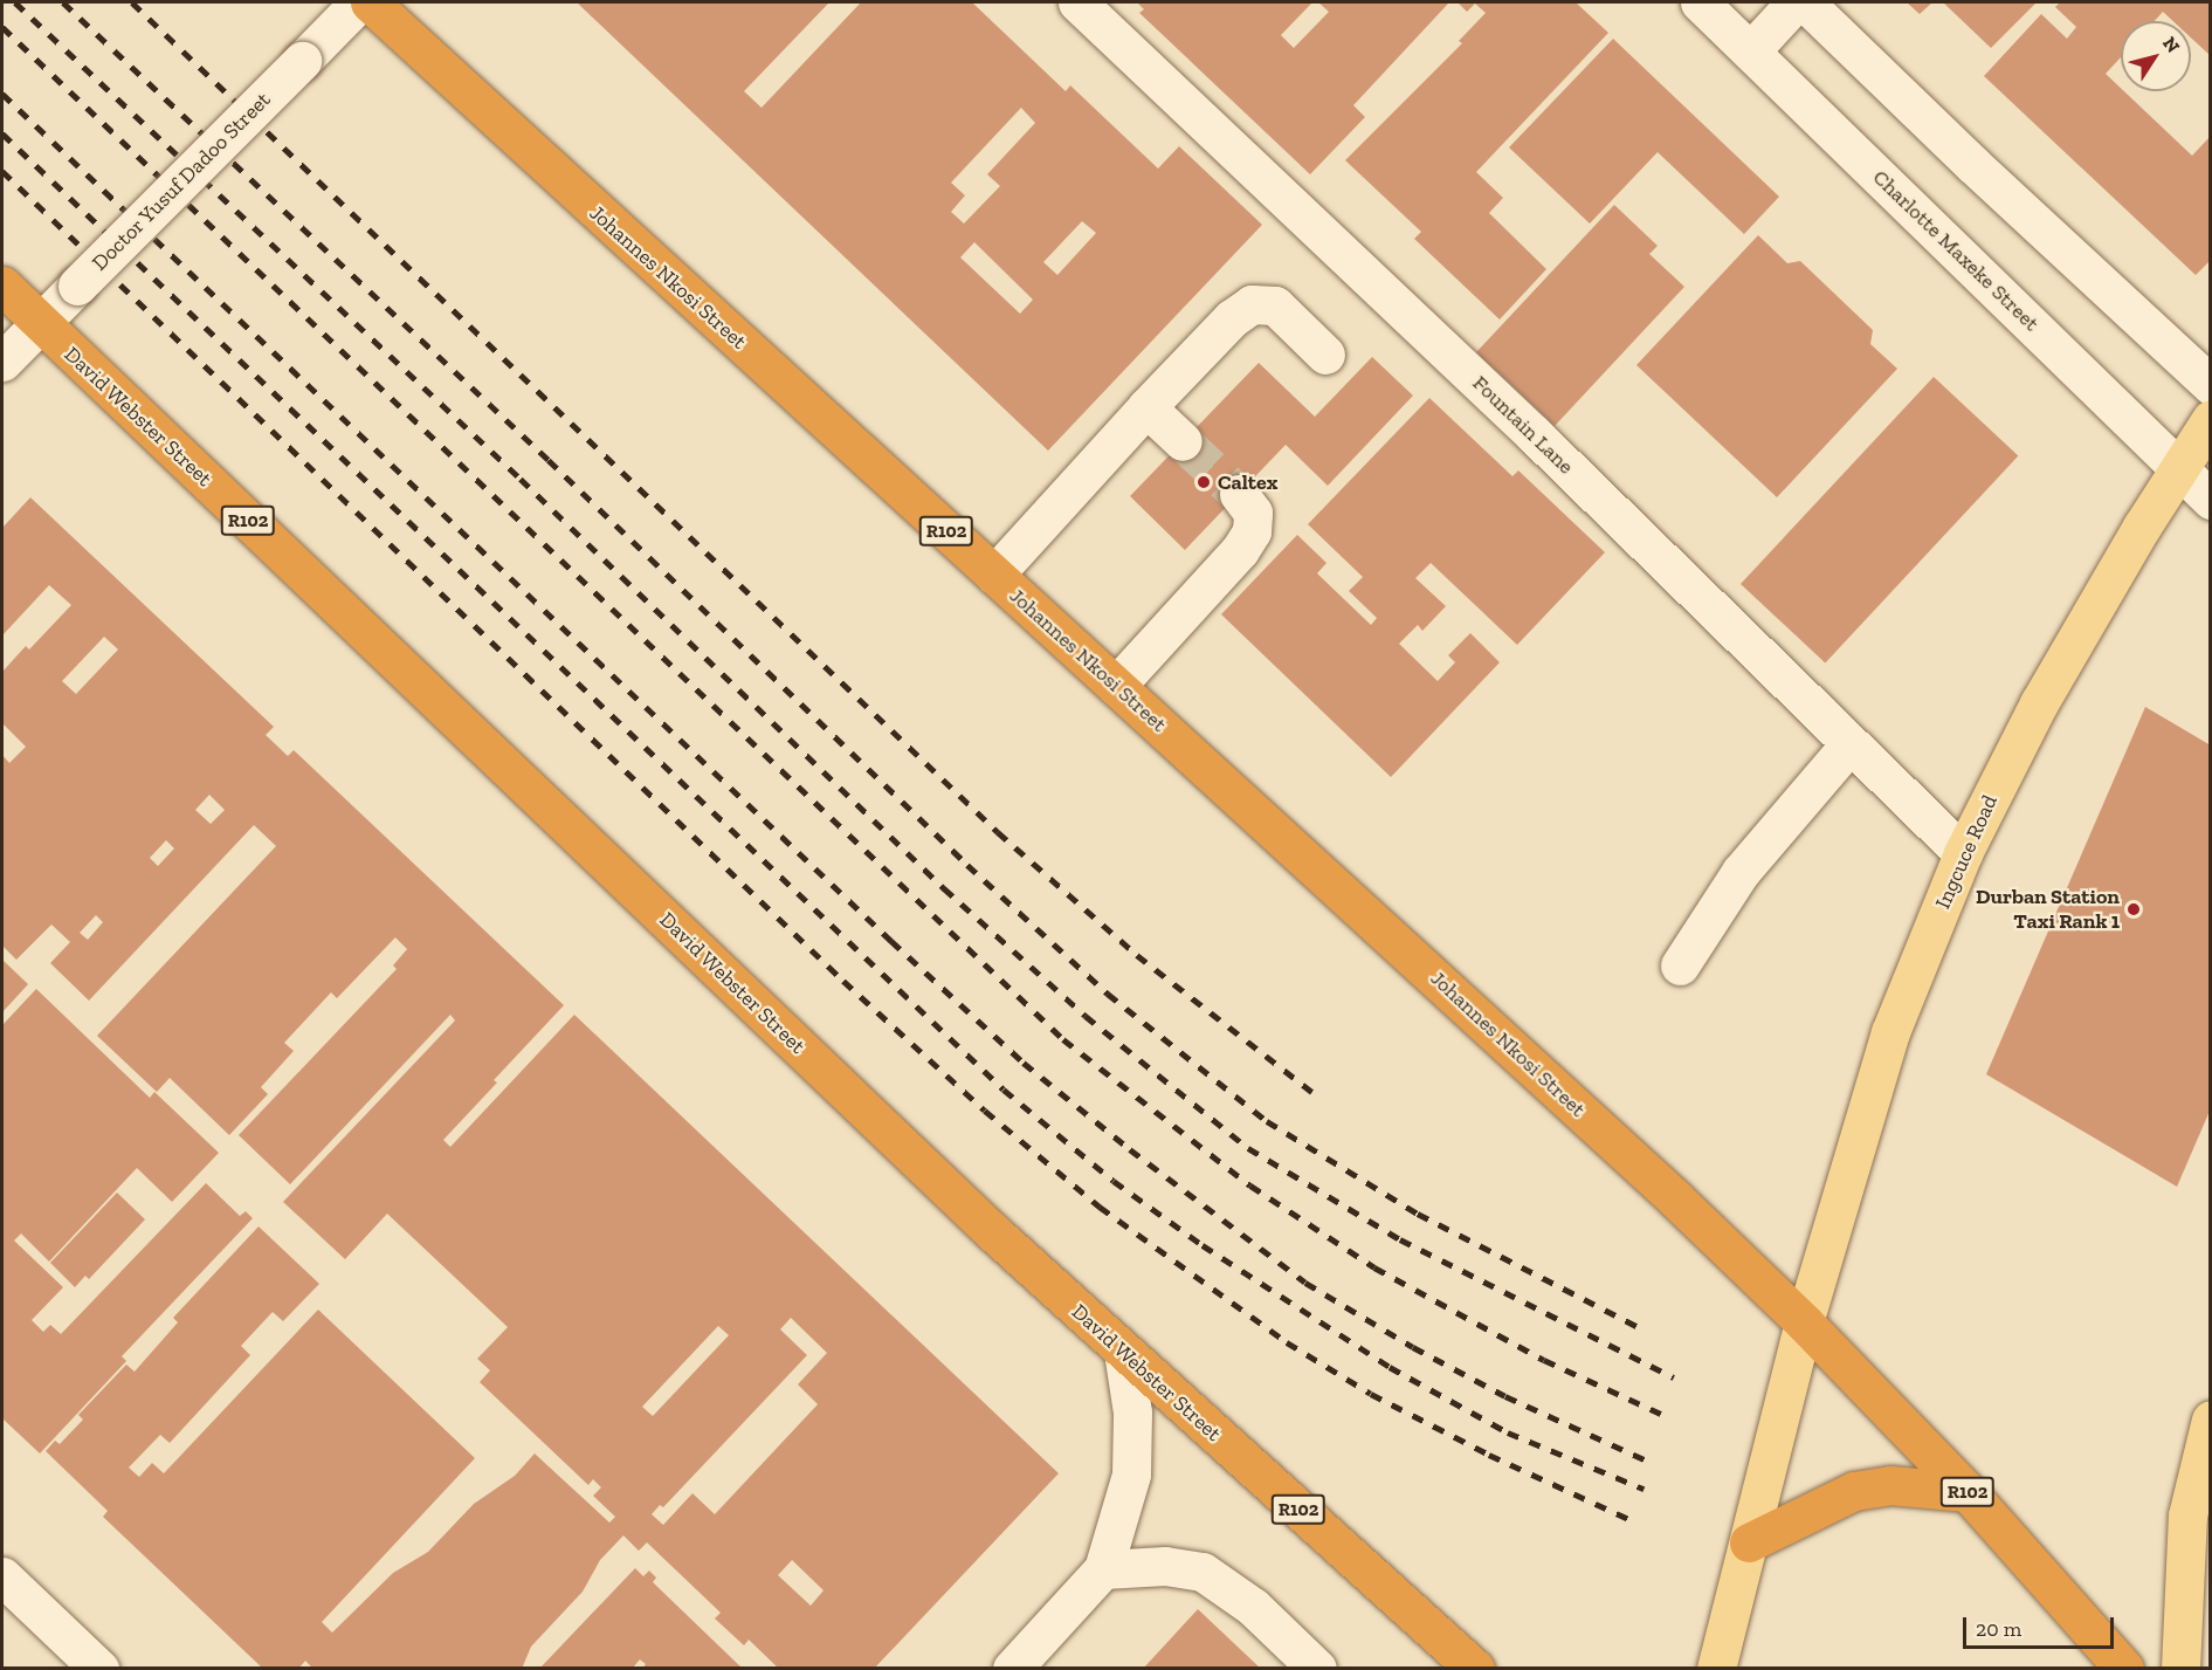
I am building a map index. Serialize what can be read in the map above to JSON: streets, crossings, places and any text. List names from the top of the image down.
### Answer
{
  "streets": {
    "highway": ["Johannes Nkosi Street", "David Webster Street", "R102"],
    "main road": ["Ingcuce Road"],
    "street": ["Doctor Yusuf Dadoo Street", "Charlotte Maxeke Street", "Fountain Lane"]
  },
  "crossings": [
    ["Doctor Yusuf Dadoo Street", "David Webster Street"],
    ["Charlotte Maxeke Street", "Ingcuce Road"],
    ["Johannes Nkosi Street", "R102"],
    ["Johannes Nkosi Street", "Ingcuce Road"],
    ["Fountain Lane", "Ingcuce Road"],
    ["R102", "Ingcuce Road"]
  ],
  "places": ["Caltex", "Durban Station Taxi Rank 1"],
  "scale_bar": "20 m",
  "north": "top right"
}
